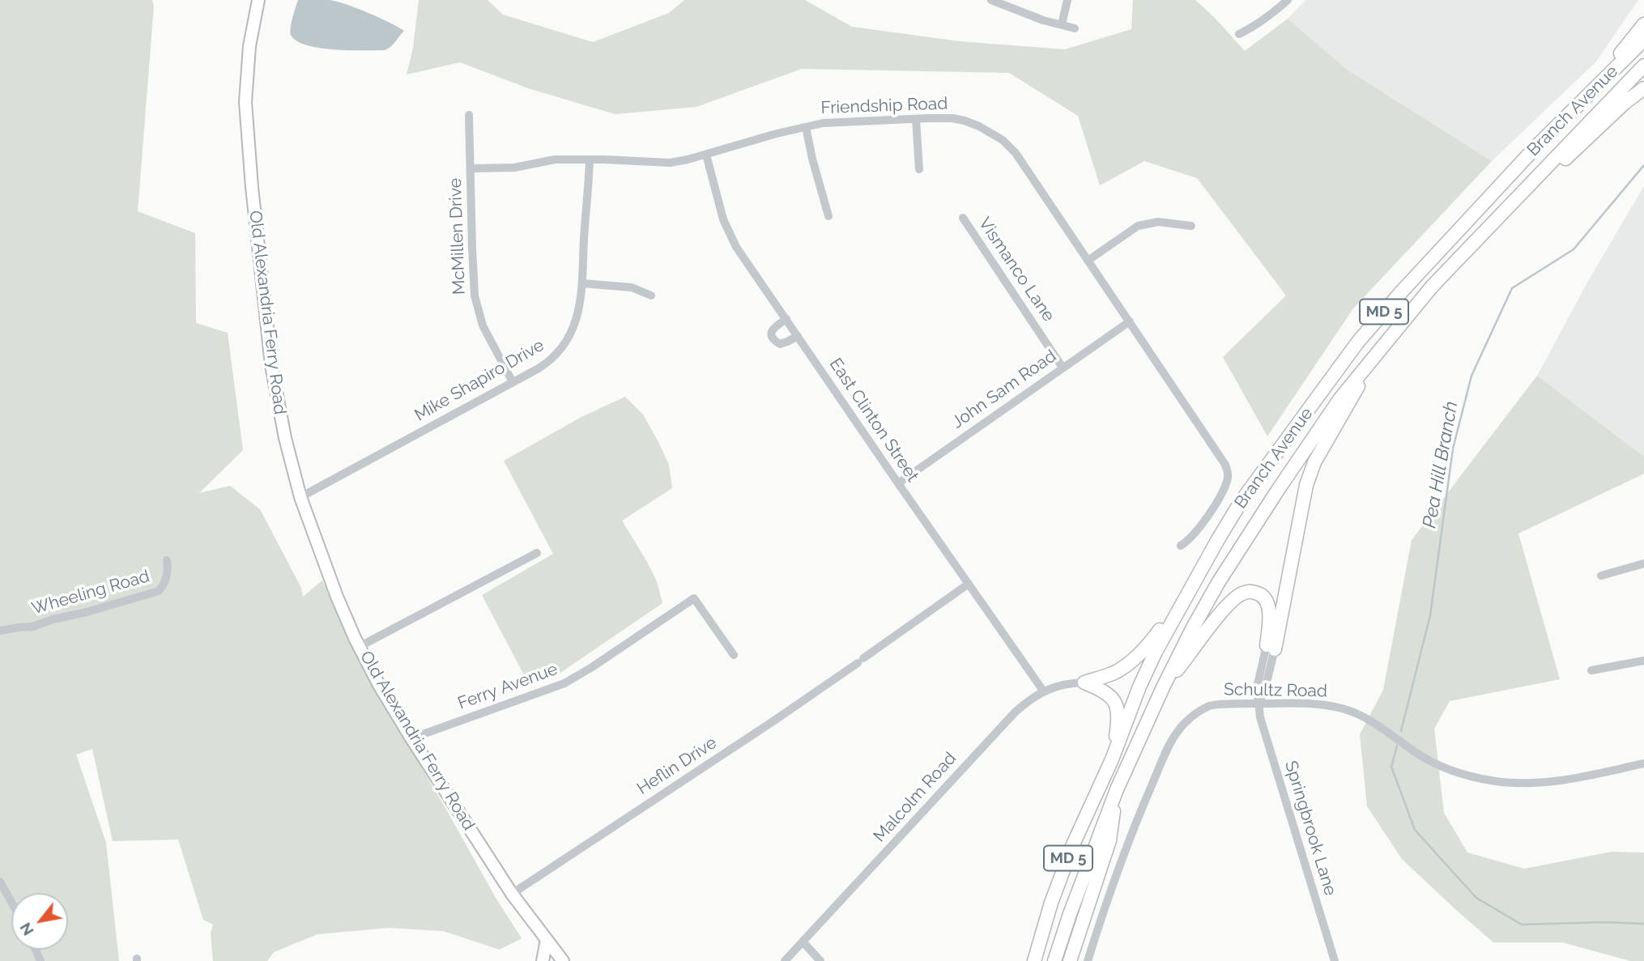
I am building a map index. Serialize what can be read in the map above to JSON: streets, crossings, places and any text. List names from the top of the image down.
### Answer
{
  "streets": {
    "highway": ["Branch Avenue", "MD 5"],
    "main road": ["Old Alexandria Ferry Road"],
    "street": [
      "Friendship Road",
      "McMillen Drive",
      "Vismanco Lane",
      "Mike Shapiro Drive",
      "John Sam Road",
      "East Clinton Street",
      "Wheeling Road",
      "Ferry Avenue",
      "Schultz Road",
      "Heflin Drive",
      "Malcolm Road",
      "Springbrook Lane"
    ]
  },
  "crossings": [
    ["Friendship Road", "McMillen Drive"],
    ["Friendship Road", "Mike Shapiro Drive"],
    ["Friendship Road", "John Sam Road"],
    ["Friendship Road", "East Clinton Street"],
    ["McMillen Drive", "Mike Shapiro Drive"],
    ["Vismanco Lane", "John Sam Road"],
    ["Old Alexandria Ferry Road", "Mike Shapiro Drive"],
    ["Old Alexandria Ferry Road", "Ferry Avenue"],
    ["Old Alexandria Ferry Road", "Heflin Drive"],
    ["John Sam Road", "East Clinton Street"],
    ["East Clinton Street", "Heflin Drive"],
    ["East Clinton Street", "Malcolm Road"],
    ["Schultz Road", "Springbrook Lane"]
  ],
  "water": ["Pea Hill Branch"],
  "north": "bottom left"
}
